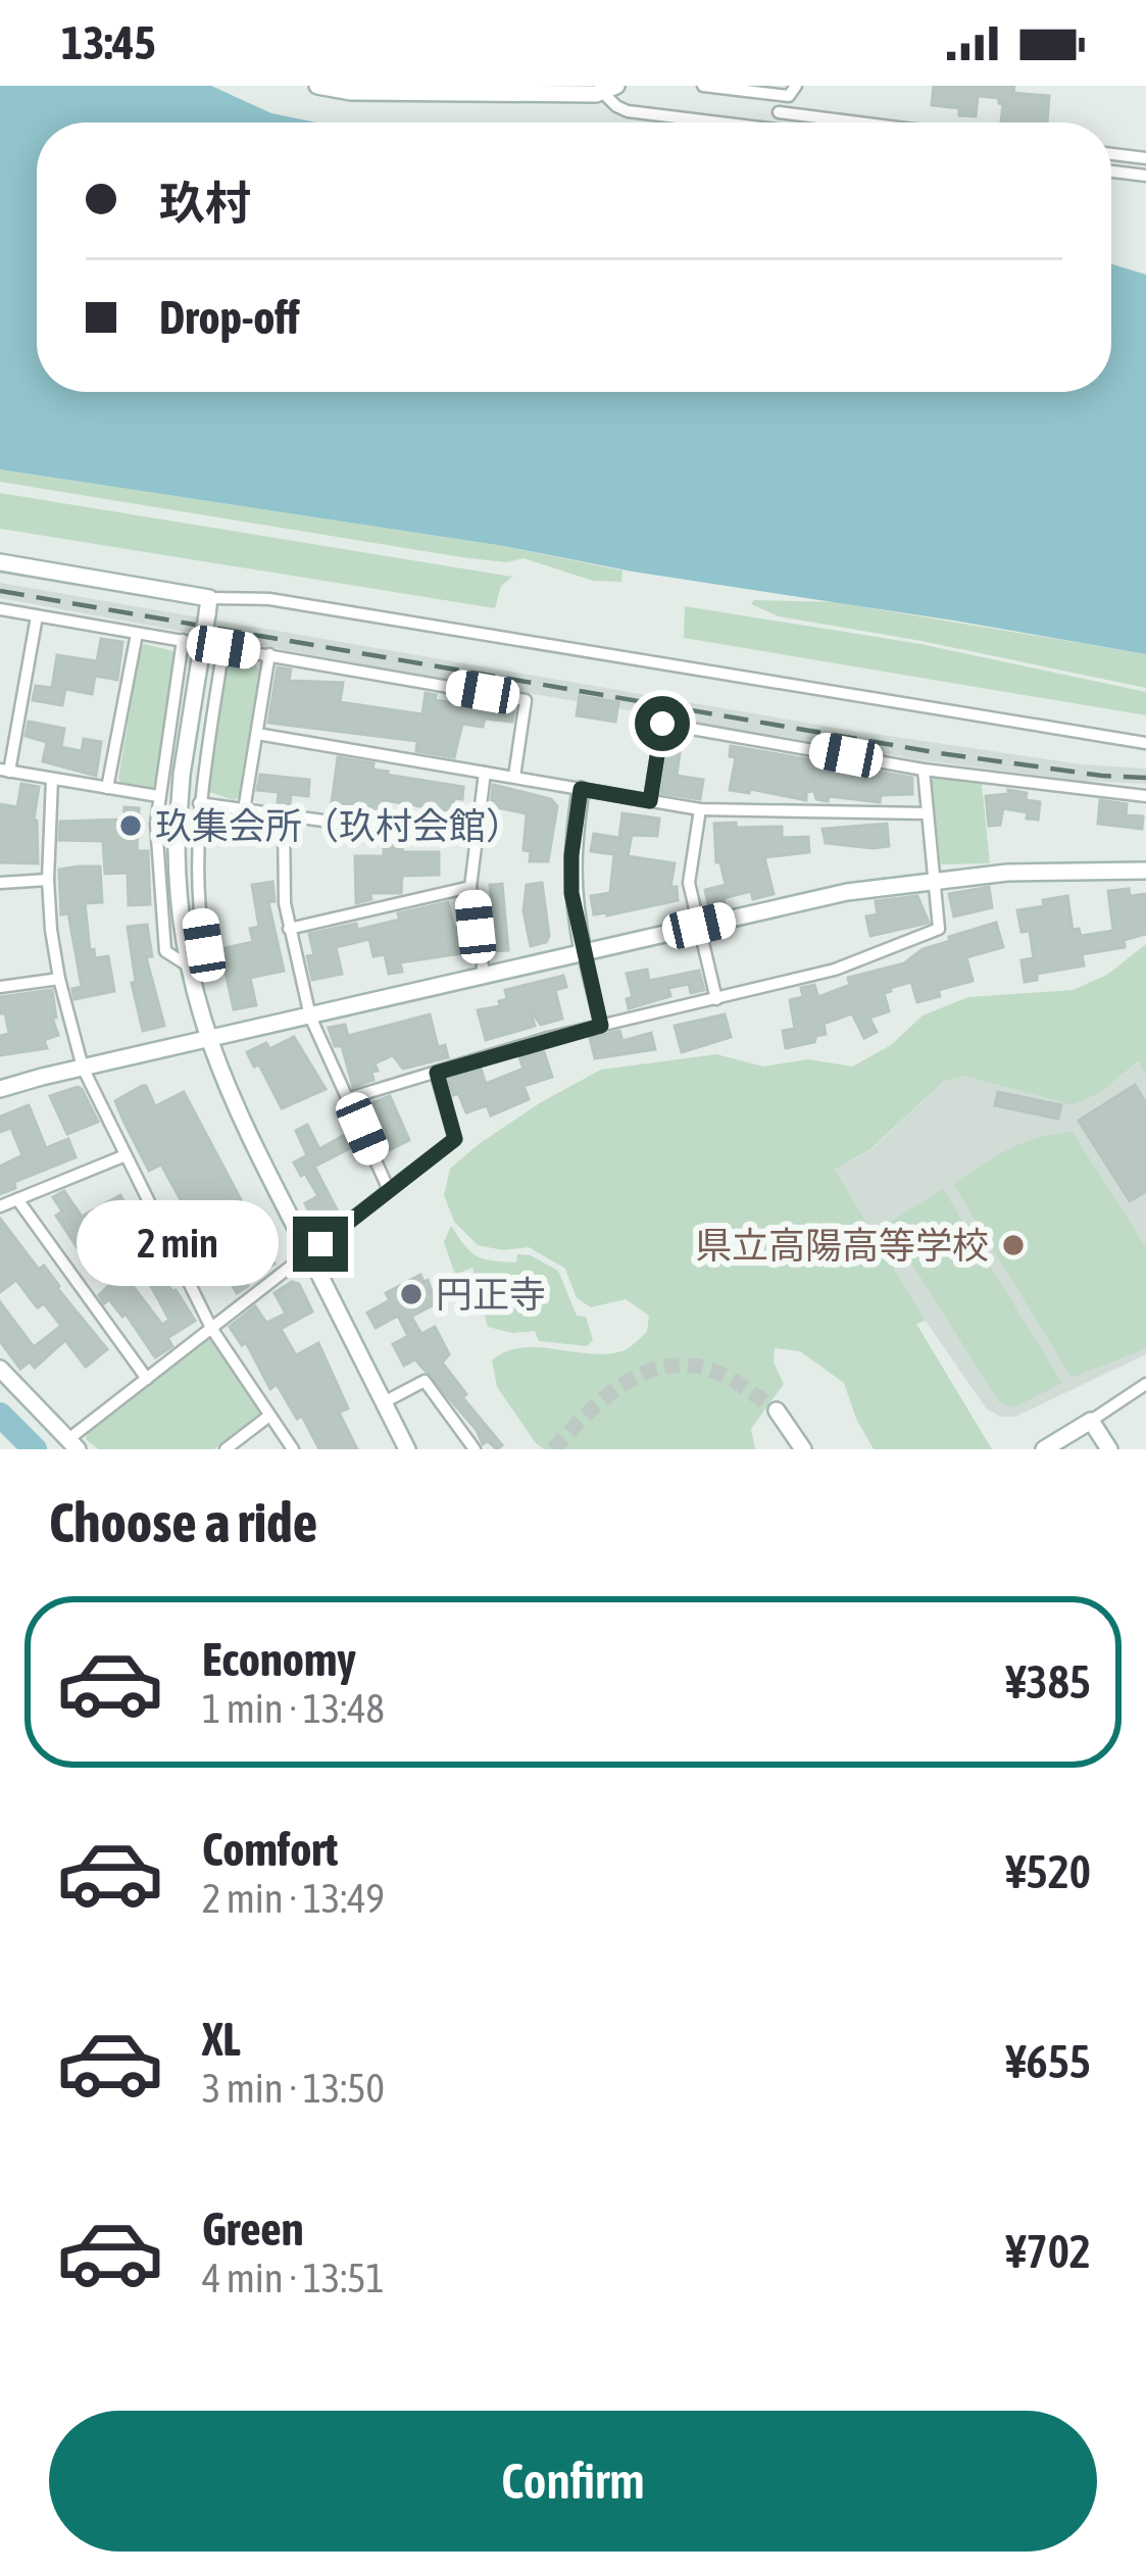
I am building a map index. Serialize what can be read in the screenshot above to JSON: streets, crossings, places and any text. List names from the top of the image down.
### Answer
{
  "places": ["玖集会所（玖村会館）", "県立高陽高等学校", "円正寺"],
  "page": {
    "status": "13:45",
    "banner": ["玖村", "Drop-off"],
    "bubble": "2 min",
    "heading": "Choose a ride",
    "list": [
      {
        "name": "Economy",
        "note": "1 min · 13:48",
        "value": "¥385"
      },
      {
        "name": "Comfort",
        "note": "2 min · 13:49",
        "value": "¥520"
      },
      {
        "name": "XL",
        "note": "3 min · 13:50",
        "value": "¥655"
      },
      {
        "name": "Green",
        "note": "4 min · 13:51",
        "value": "¥702"
      }
    ],
    "buttons": "Confirm"
  }
}
